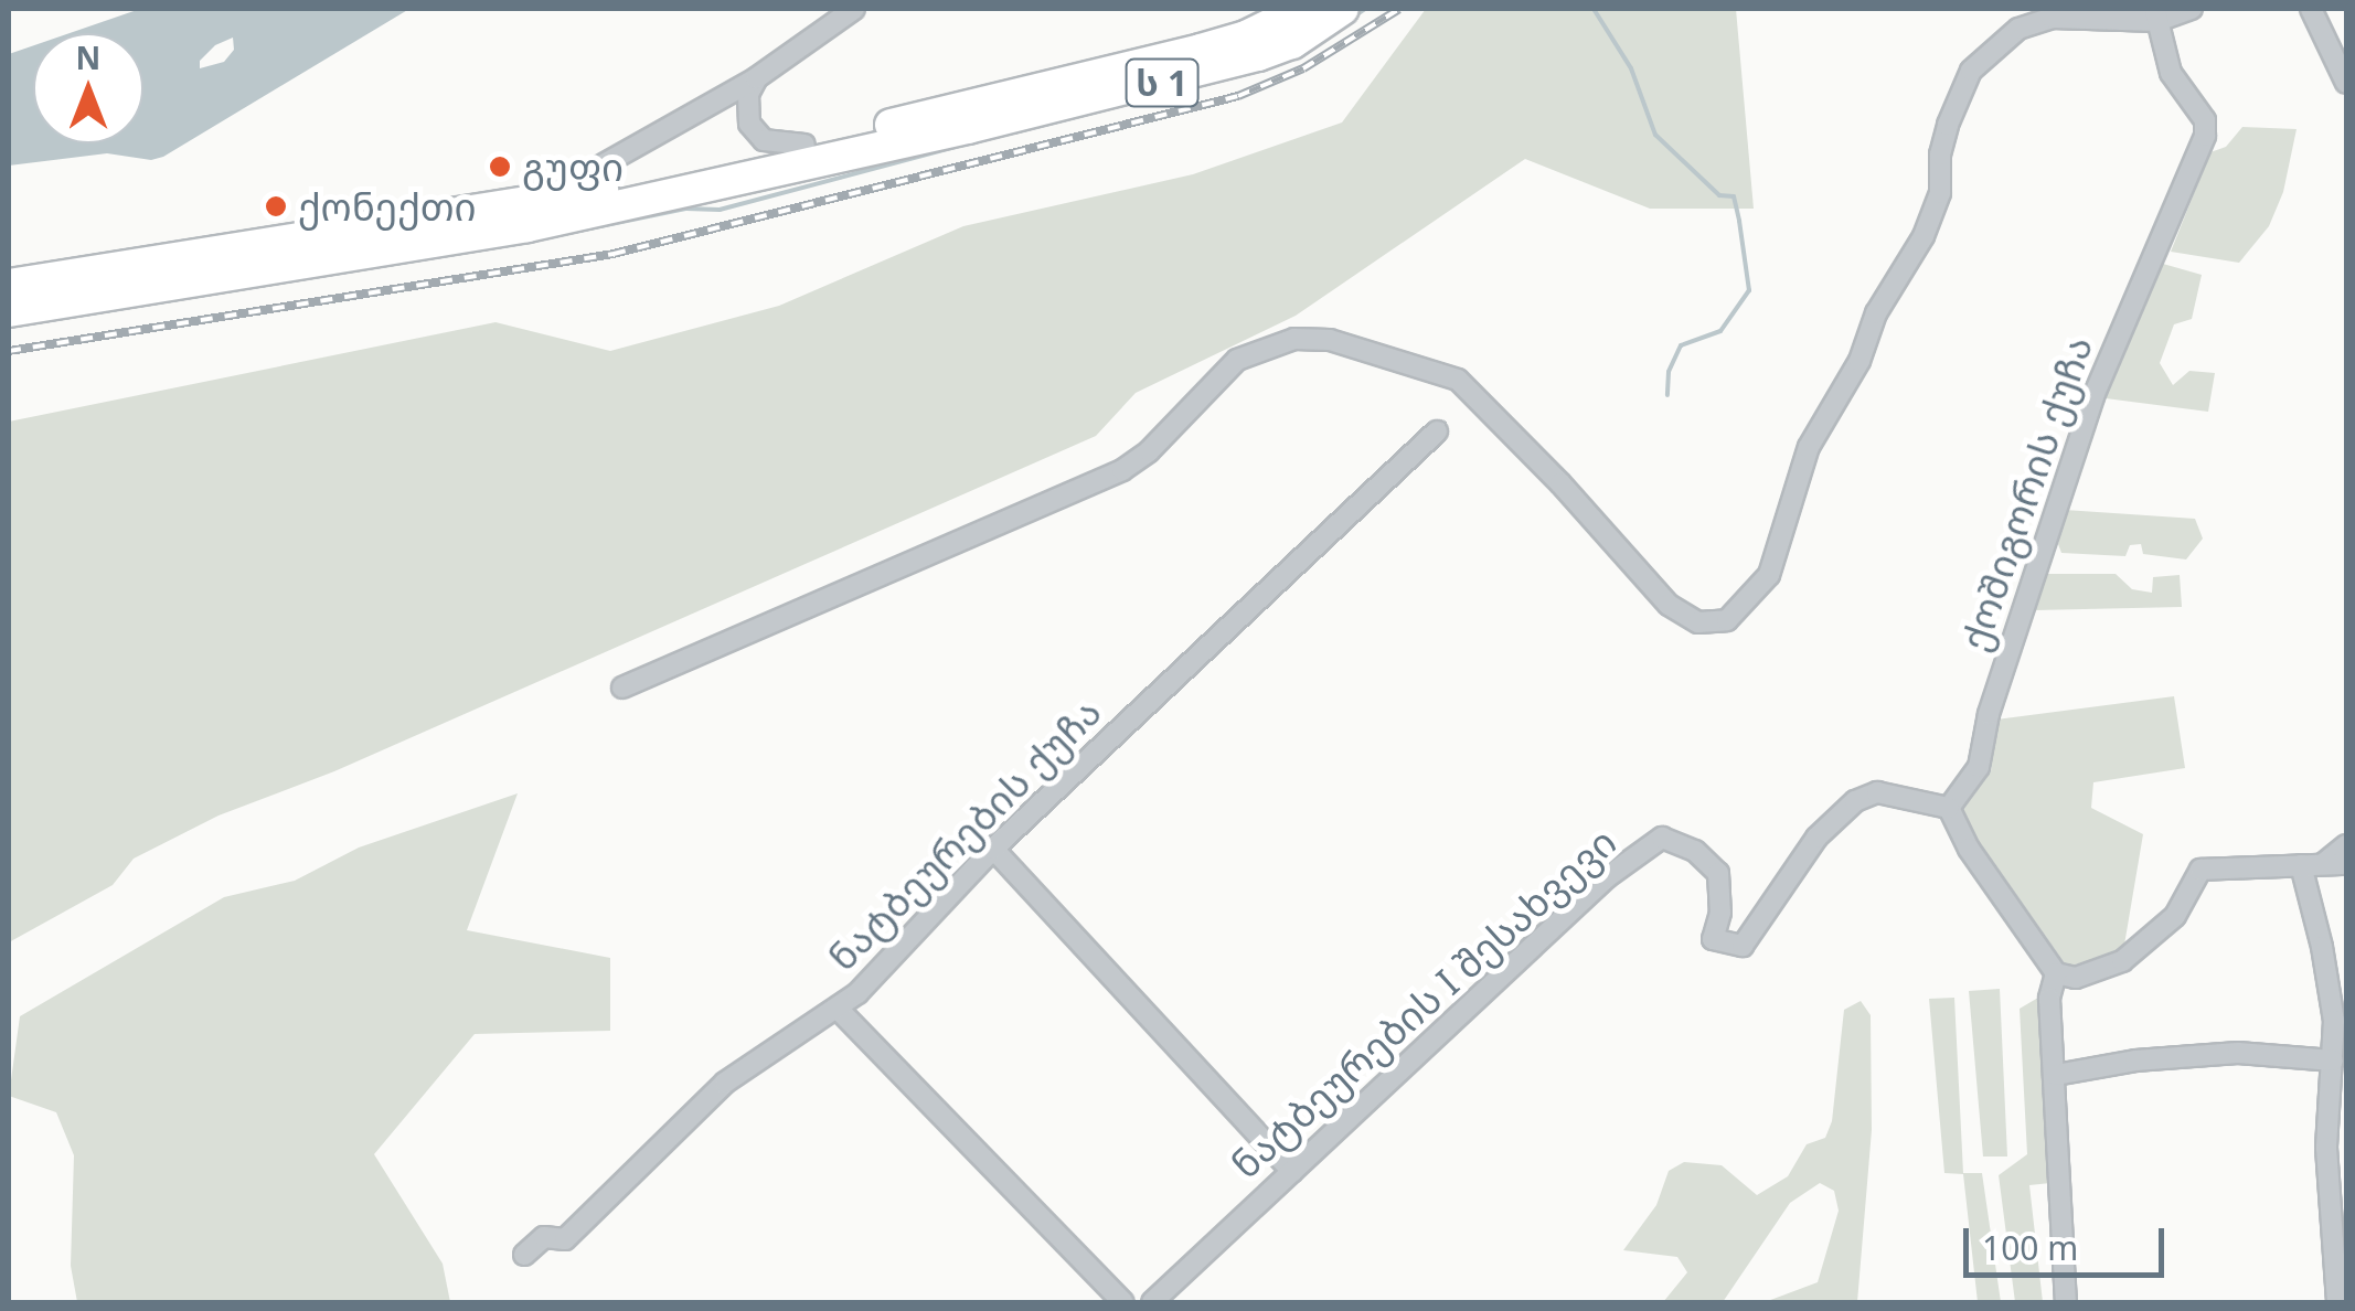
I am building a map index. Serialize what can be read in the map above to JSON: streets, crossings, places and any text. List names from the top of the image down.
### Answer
{
  "streets": {
    "highway": ["ს 1"],
    "street": ["ქოშიგორის ქუჩა", "ნატბეურების ქუჩა", "ნატბეურების I შესახვევი"]
  },
  "crossings": [
    ["ქოშიგორის ქუჩა", "ნატბეურების I შესახვევი"]
  ],
  "places": ["გუფი", "ქონექთი"],
  "scale_bar": "100 m",
  "north": "top"
}
